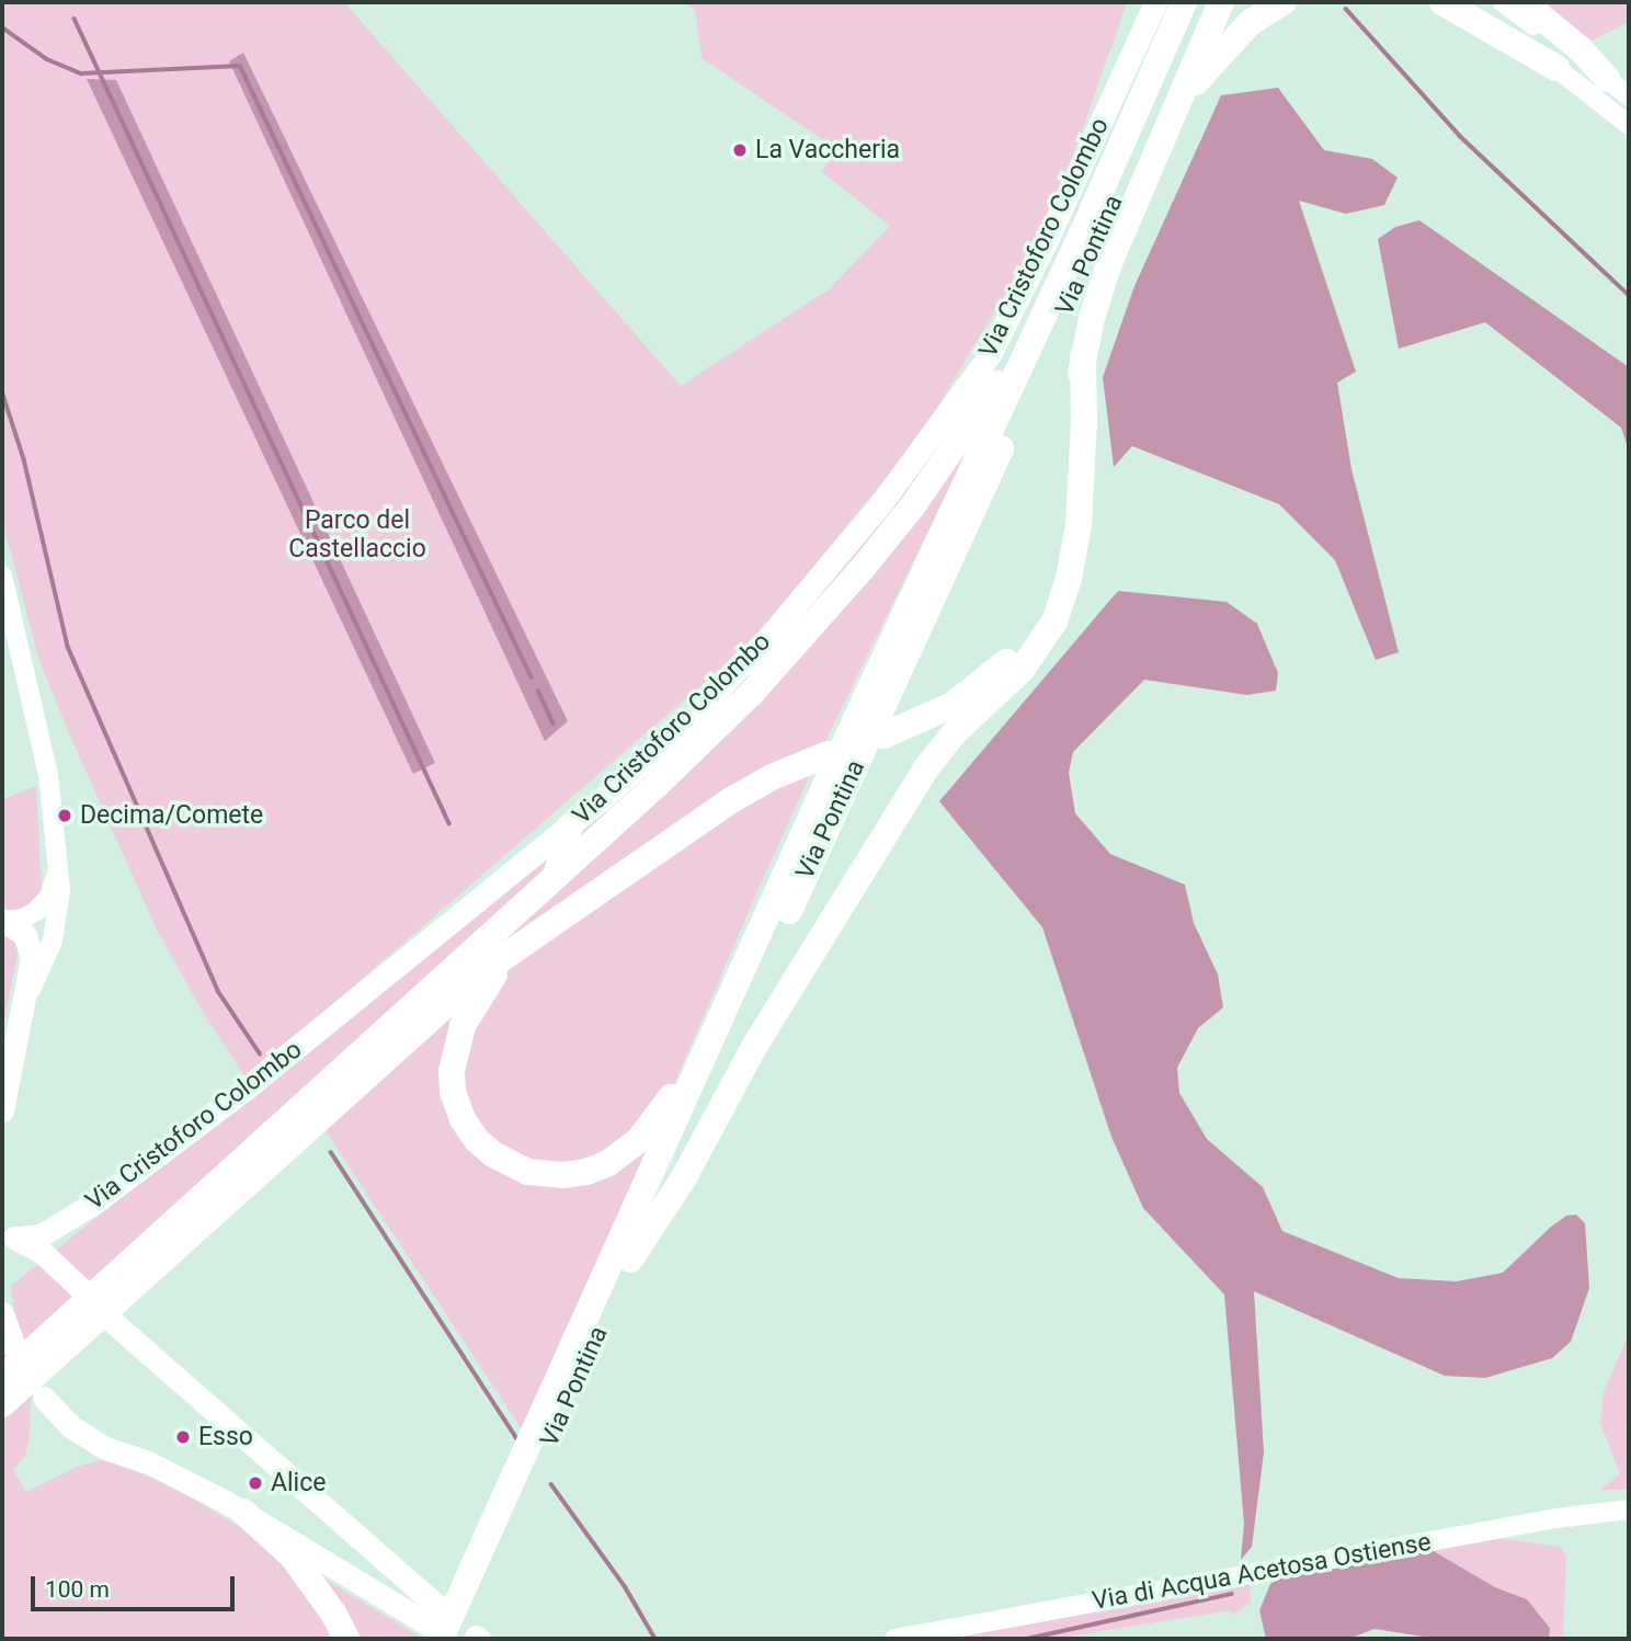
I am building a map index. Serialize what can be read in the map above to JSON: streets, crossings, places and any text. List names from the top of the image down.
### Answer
{
  "streets": {
    "highway": ["Via Cristoforo Colombo", "Via Pontina"],
    "street": ["Via di Acqua Acetosa Ostiense"]
  },
  "crossings": [
    ["Via Cristoforo Colombo", "Via Pontina"]
  ],
  "parks": ["Parco del Castellaccio"],
  "places": [
    "La Vaccheria",
    "Decima/Comete",
    "Esso",
    "Alice"
  ],
  "scale_bar": "100 m"
}
